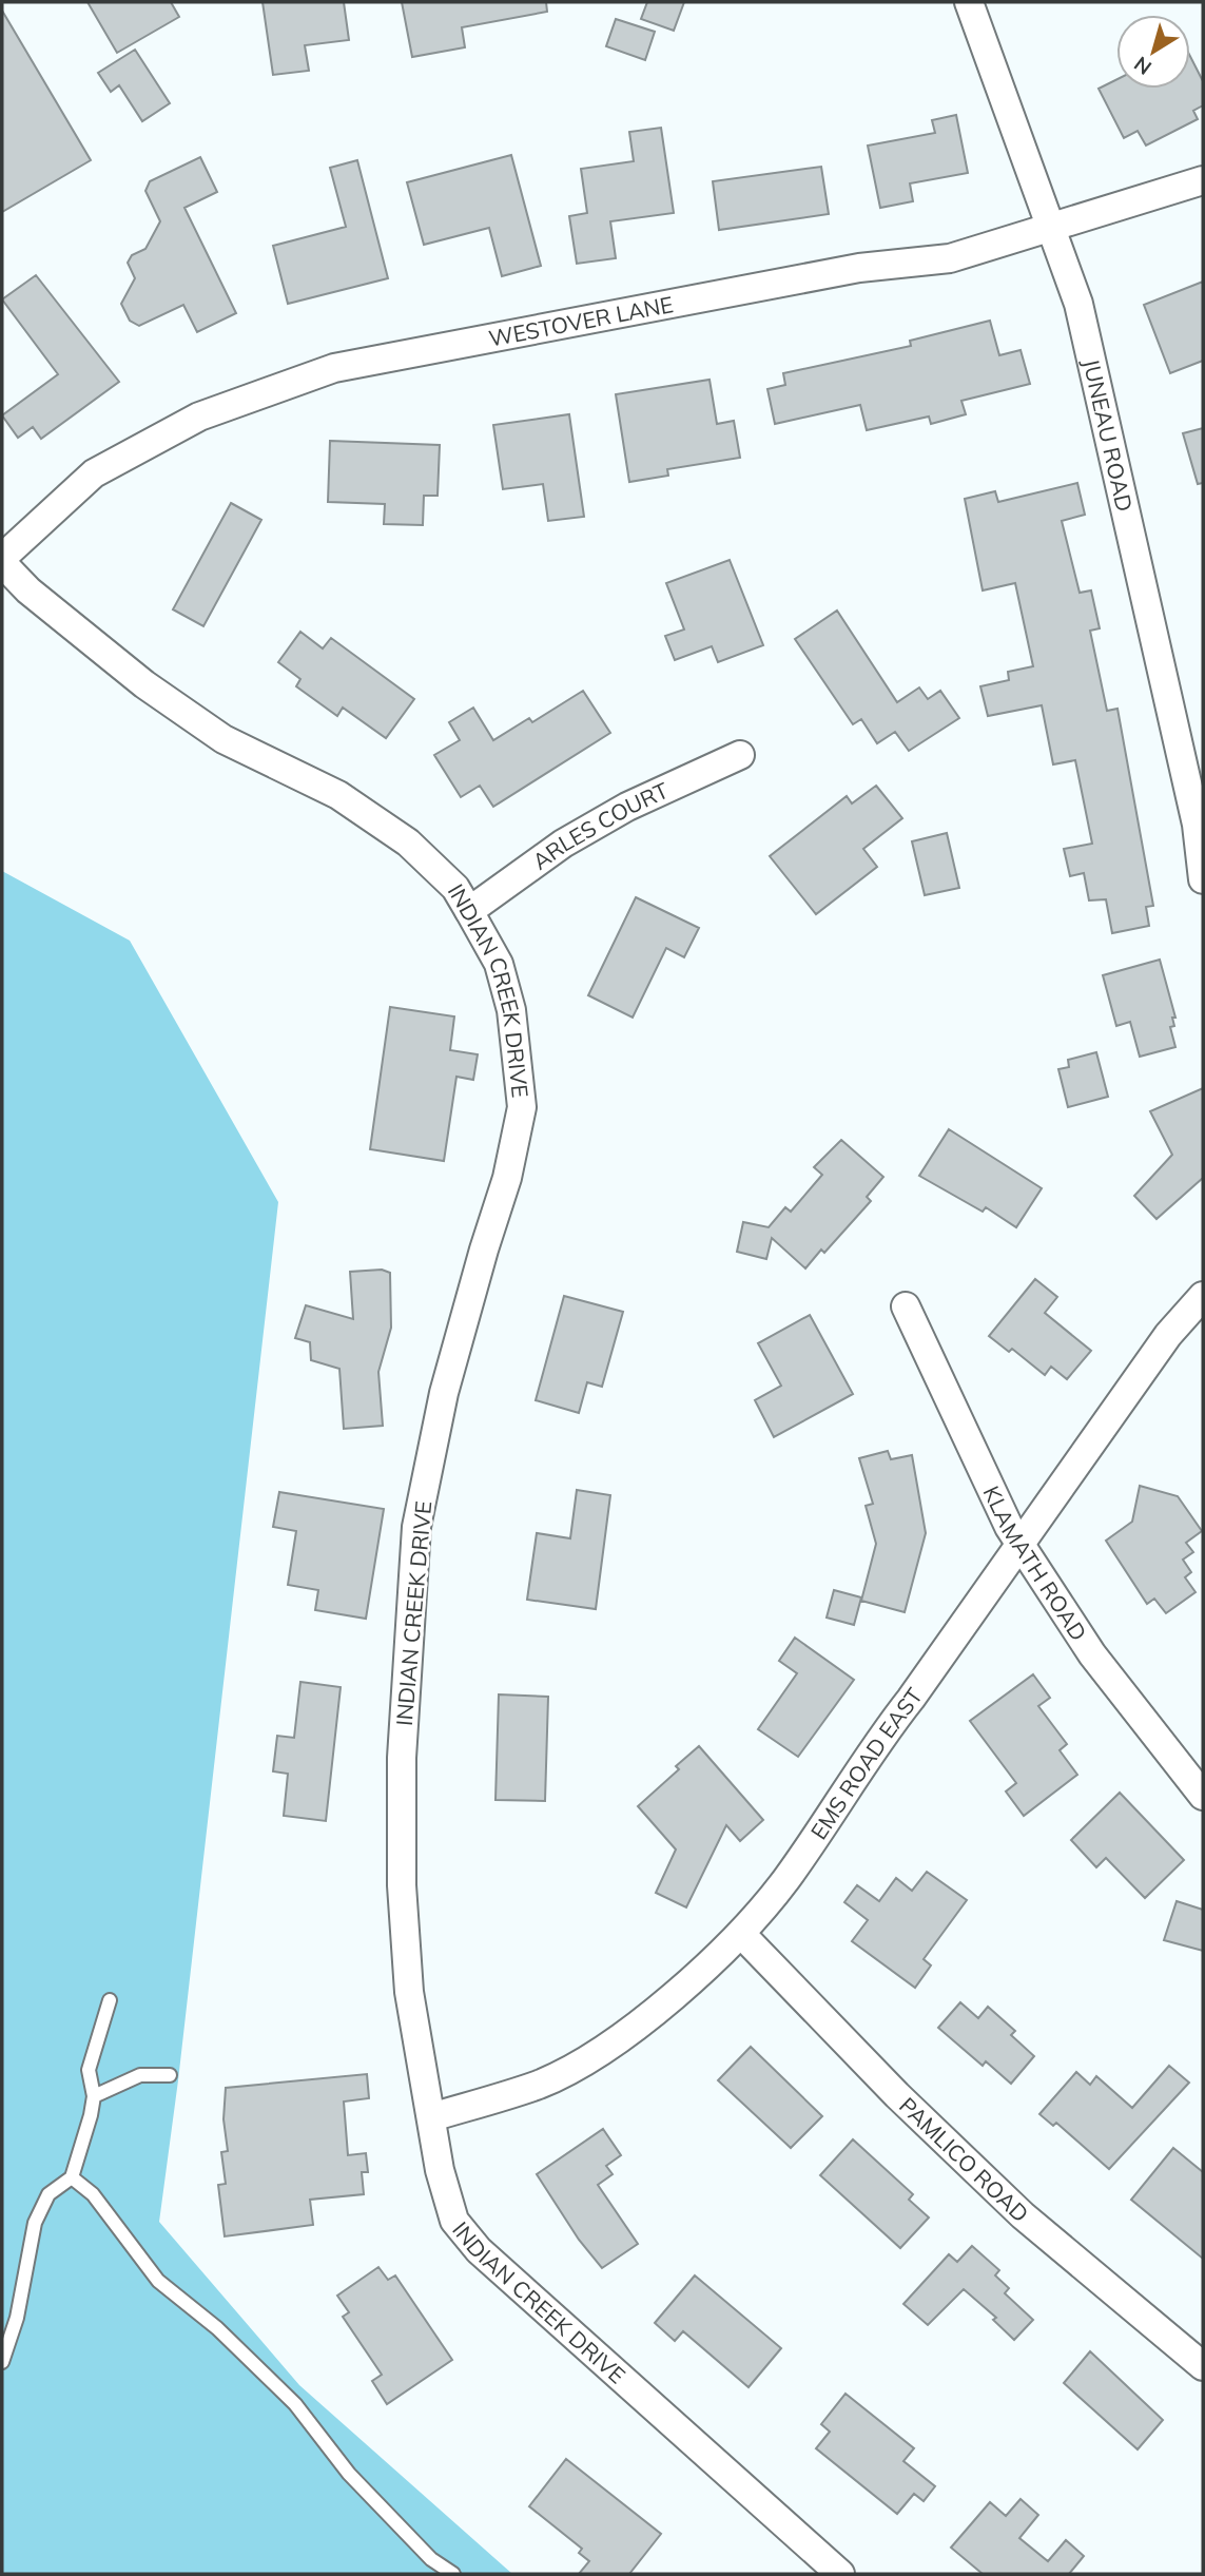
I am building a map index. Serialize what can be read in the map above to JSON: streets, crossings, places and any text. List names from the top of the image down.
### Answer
{
  "streets": {
    "street": [
      "WESTOVER LANE",
      "JUNEAU ROAD",
      "ARLES COURT",
      "INDIAN CREEK DRIVE",
      "KLAMATH ROAD",
      "EMS ROAD EAST",
      "PAMLICO ROAD"
    ]
  },
  "crossings": [
    ["WESTOVER LANE", "JUNEAU ROAD"],
    ["WESTOVER LANE", "INDIAN CREEK DRIVE"],
    ["ARLES COURT", "INDIAN CREEK DRIVE"],
    ["INDIAN CREEK DRIVE", "EMS ROAD EAST"],
    ["KLAMATH ROAD", "EMS ROAD EAST"],
    ["EMS ROAD EAST", "PAMLICO ROAD"]
  ],
  "north": "bottom left"
}
